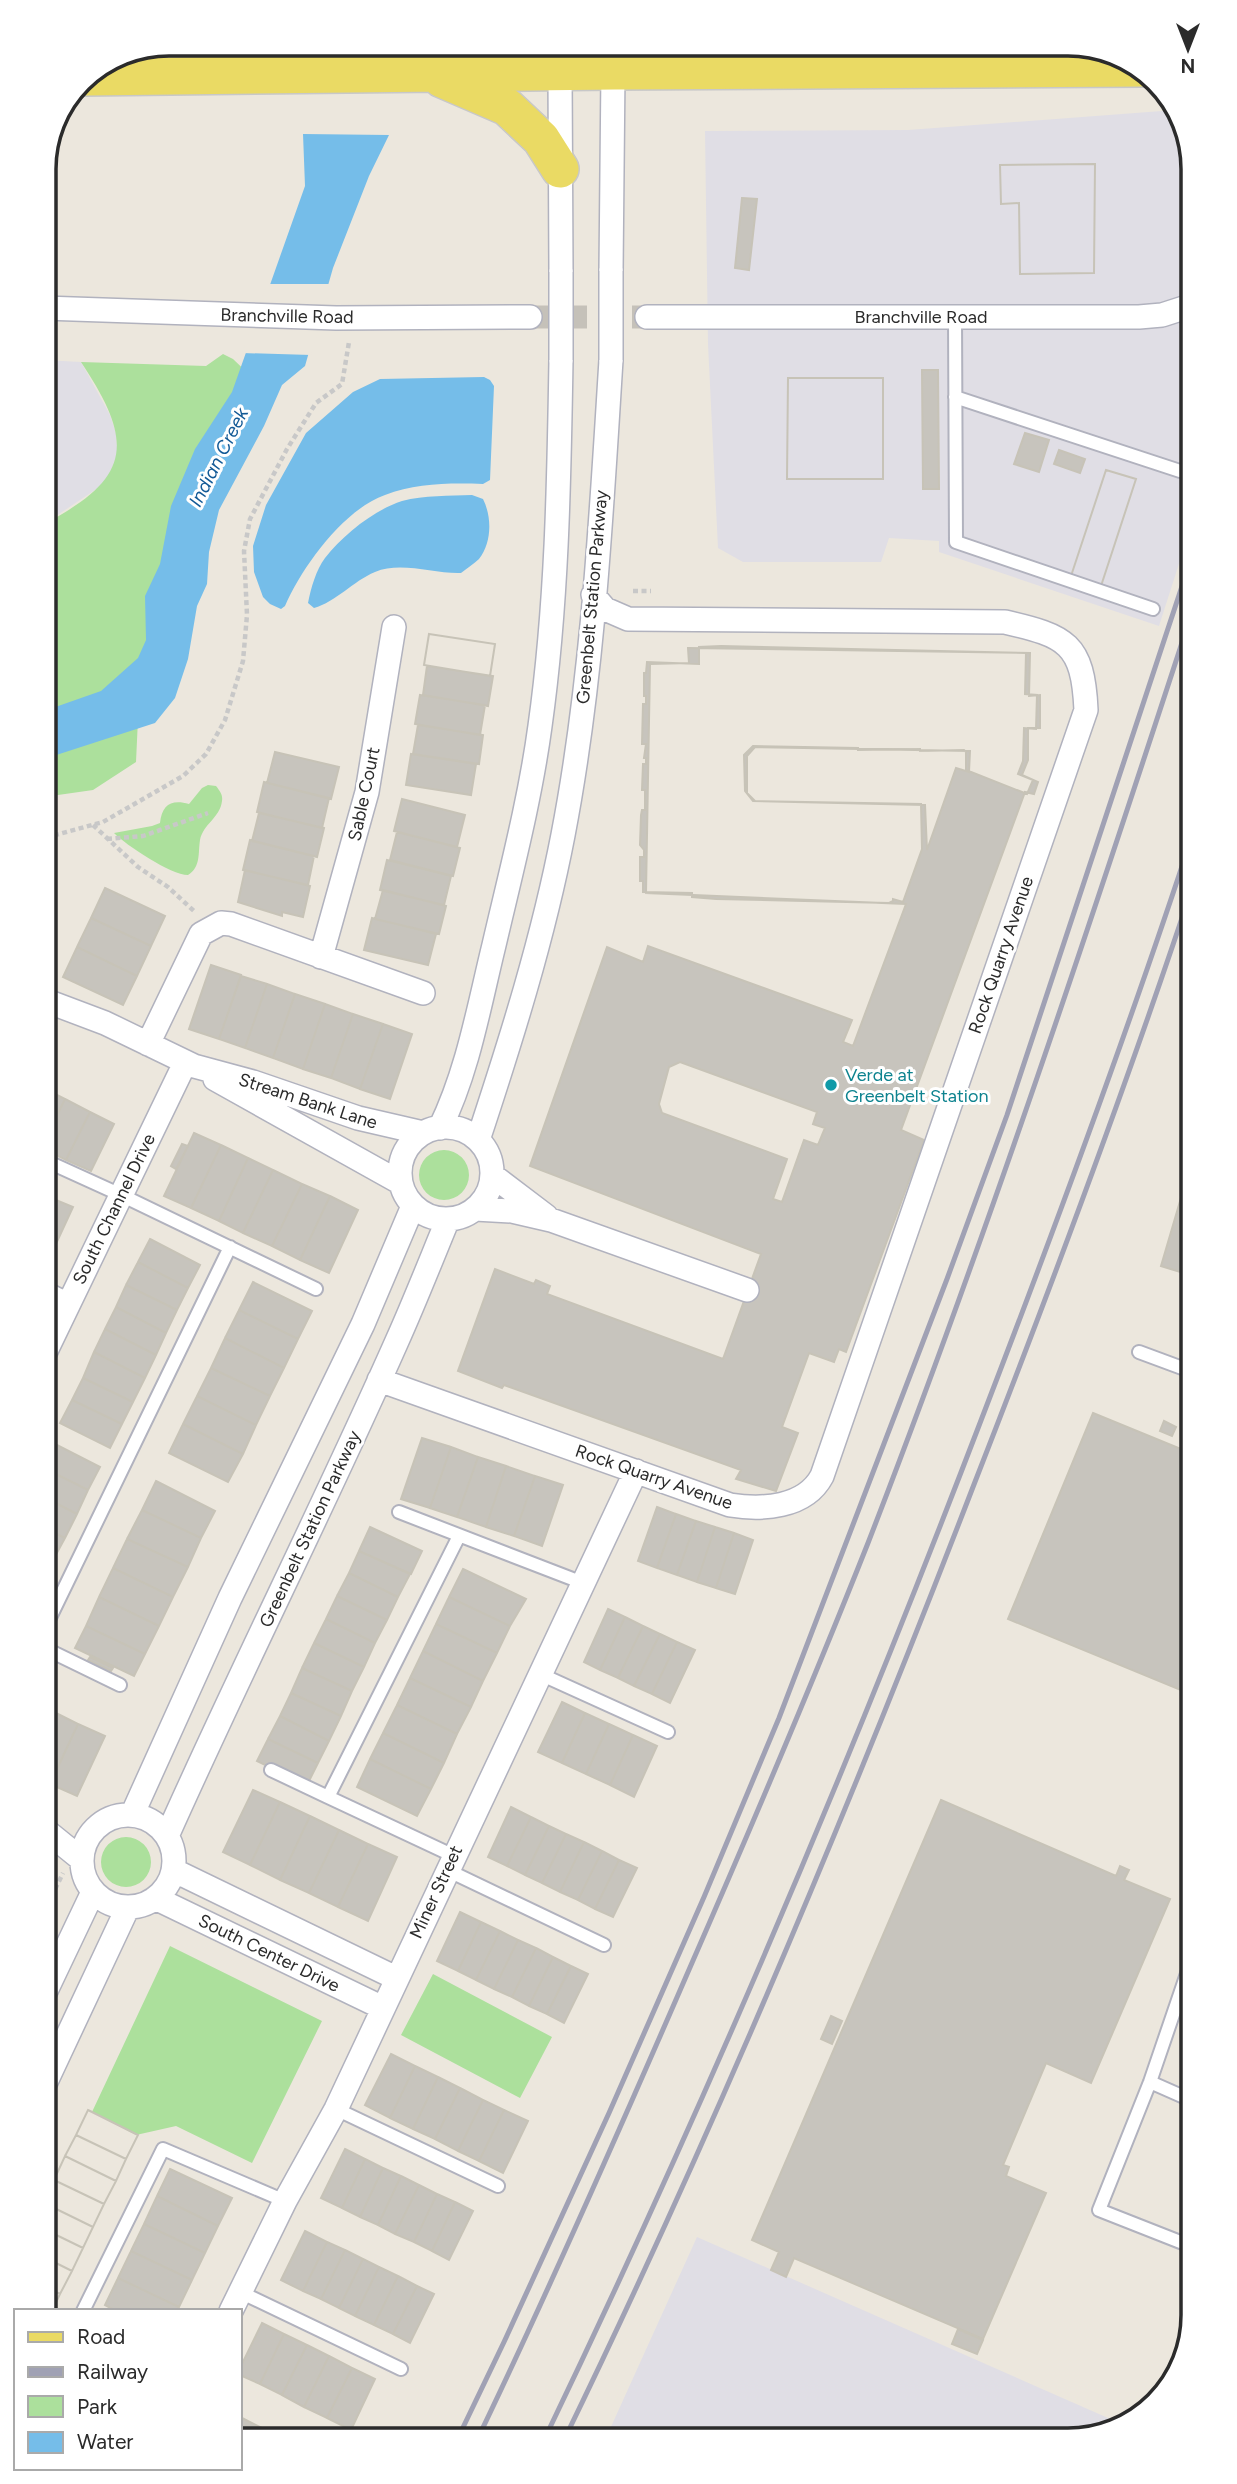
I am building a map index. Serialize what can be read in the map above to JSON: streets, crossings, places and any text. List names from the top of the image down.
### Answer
{
  "streets": {
    "street": [
      "Branchville Road",
      "Greenbelt Station Parkway",
      "Sable Court",
      "Rock Quarry Avenue",
      "Stream Bank Lane",
      "South Channel Drive",
      "Miner Street",
      "South Center Drive"
    ]
  },
  "crossings": [
    ["Greenbelt Station Parkway", "Rock Quarry Avenue"],
    ["Greenbelt Station Parkway", "Stream Bank Lane"],
    ["Greenbelt Station Parkway", "South Center Drive"],
    ["Rock Quarry Avenue", "Miner Street"],
    ["Stream Bank Lane", "South Channel Drive"],
    ["Miner Street", "South Center Drive"]
  ],
  "water": ["Indian Creek"],
  "places": ["Verde at Greenbelt Station"],
  "legend": [
    "Road",
    "Railway",
    "Park",
    "Water"
  ],
  "north": "bottom"
}
